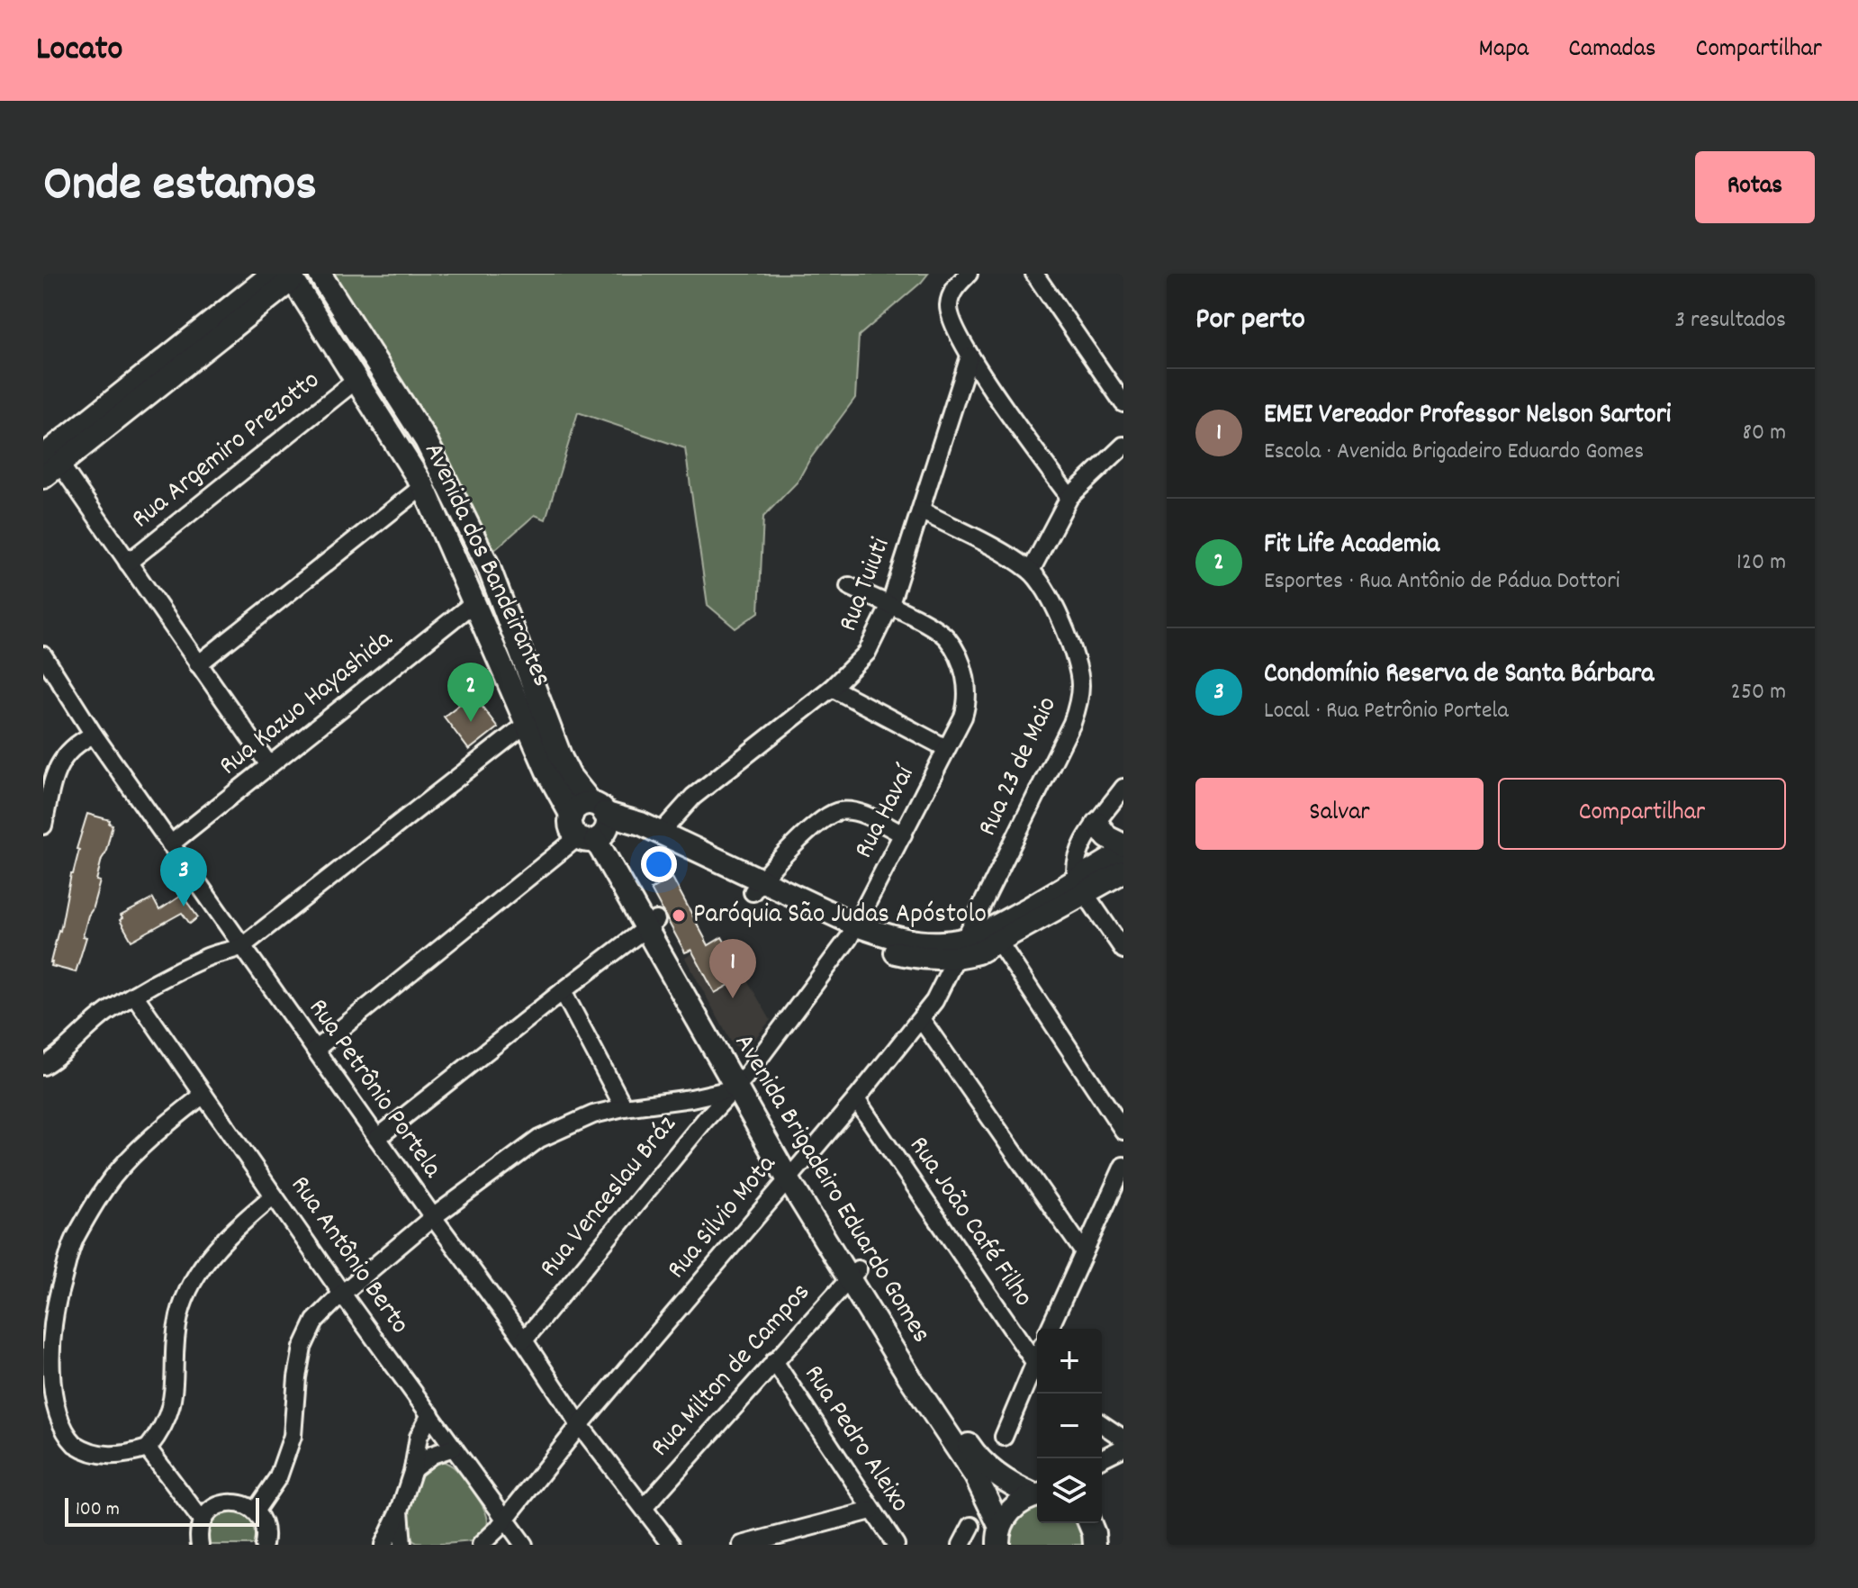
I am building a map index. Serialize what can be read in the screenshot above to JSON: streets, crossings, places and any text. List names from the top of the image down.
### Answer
{
  "streets": {
    "main road": ["Avenida dos Bandeirantes", "Avenida Brigadeiro Eduardo Gomes"],
    "street": [
      "Rua Argemiro Prezotto",
      "Rua Tuiuti",
      "Rua Kazuo Hayashida",
      "Rua 23 de Maio",
      "Rua Havaí",
      "Rua Petrônio Portela",
      "Rua Venceslau Bráz",
      "Rua Silvio Mota",
      "Rua João Café Filho",
      "Rua Antônio Berto",
      "Rua Milton de Campos",
      "Rua Pedro Aleixo"
    ]
  },
  "crossings": [
    ["Rua Argemiro Prezotto", "Avenida dos Bandeirantes"],
    ["Avenida dos Bandeirantes", "Rua Kazuo Hayashida"],
    ["Avenida dos Bandeirantes", "Avenida Brigadeiro Eduardo Gomes"],
    ["Rua Tuiuti", "Rua 23 de Maio"],
    ["Rua Tuiuti", "Rua Havaí"],
    ["Rua Kazuo Hayashida", "Rua Petrônio Portela"],
    ["Rua 23 de Maio", "Rua Silvio Mota"],
    ["Rua Havaí", "Avenida Brigadeiro Eduardo Gomes"],
    ["Rua Havaí", "Rua Venceslau Bráz"],
    ["Rua Petrônio Portela", "Rua Venceslau Bráz"],
    ["Rua Petrônio Portela", "Rua Silvio Mota"],
    ["Rua Petrônio Portela", "Rua Milton de Campos"],
    ["Avenida Brigadeiro Eduardo Gomes", "Rua Venceslau Bráz"],
    ["Avenida Brigadeiro Eduardo Gomes", "Rua Silvio Mota"],
    ["Avenida Brigadeiro Eduardo Gomes", "Rua Milton de Campos"],
    ["Rua Silvio Mota", "Rua João Café Filho"],
    ["Rua Silvio Mota", "Rua Antônio Berto"],
    ["Rua Milton de Campos", "Rua Pedro Aleixo"]
  ],
  "places": ["Paróquia São Judas Apóstolo"],
  "scale_bar": "100 m",
  "page": {
    "header": "Locato",
    "nav": ["Mapa", "Camadas", "Compartilhar"],
    "title": "Onde estamos",
    "buttons": [
      "Rotas",
      ["Salvar", "Compartilhar"]
    ],
    "heading": ["Por perto", "3 resultados"],
    "list": [
      {
        "mark": "1",
        "name": "EMEI Vereador Professor Nelson Sartori",
        "note": "Escola · Avenida Brigadeiro Eduardo Gomes",
        "value": "80 m"
      },
      {
        "mark": "2",
        "name": "Fit Life Academia",
        "note": "Esportes · Rua Antônio de Pádua Dottori",
        "value": "120 m"
      },
      {
        "mark": "3",
        "name": "Condomínio Reserva de Santa Bárbara",
        "note": "Local · Rua Petrônio Portela",
        "value": "250 m"
      }
    ],
    "pins": ["2", "3", "1"],
    "map_buttons": ["+", "−"],
    "scale": "100 m"
  }
}
